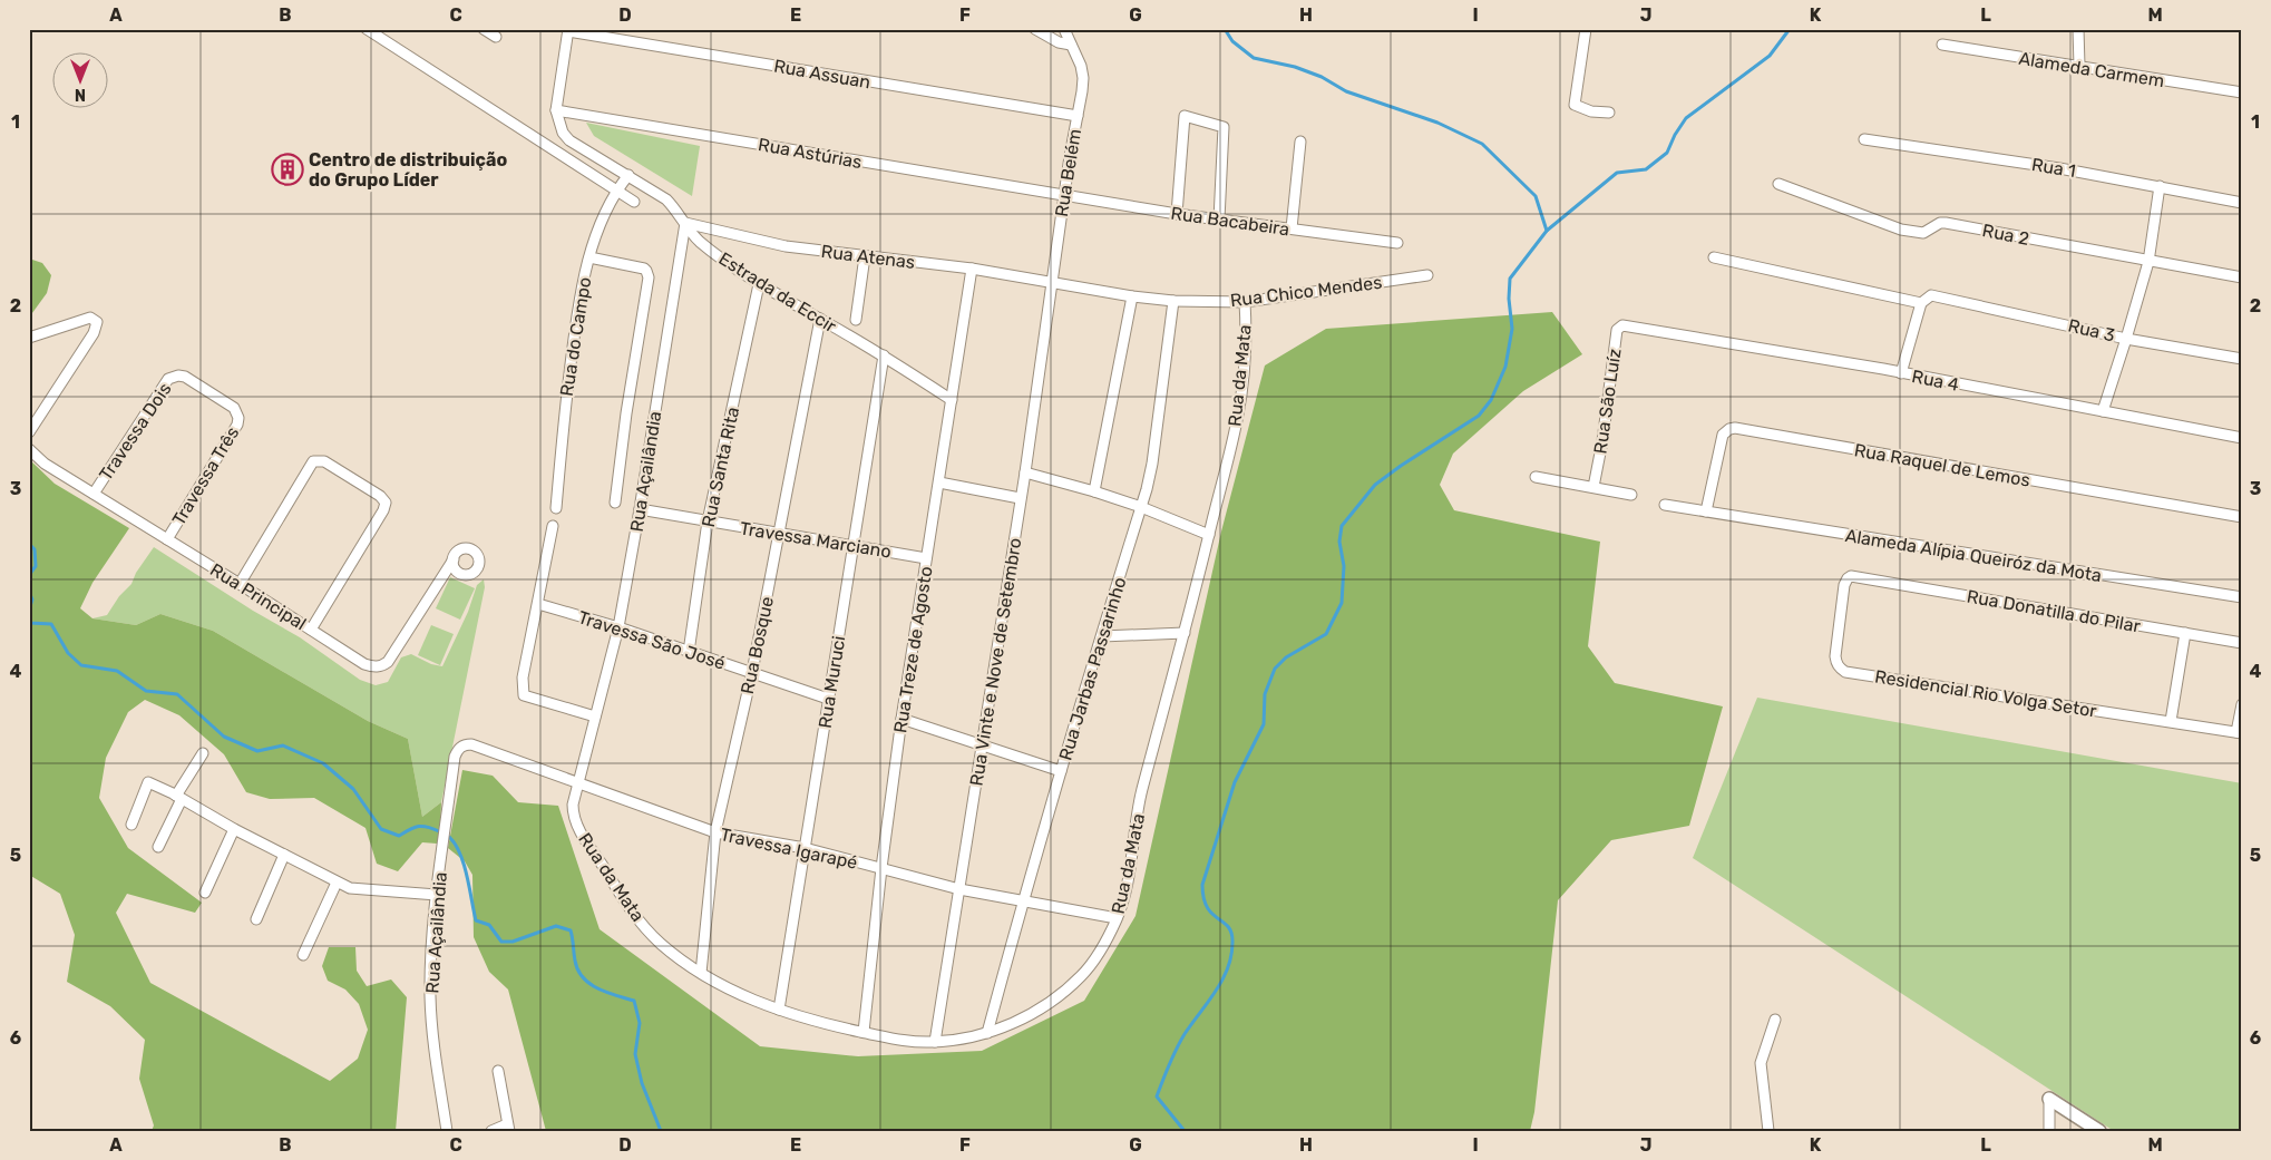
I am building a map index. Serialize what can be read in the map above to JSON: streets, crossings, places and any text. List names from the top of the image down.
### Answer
{
  "streets": {
    "street": [
      "Alameda Carmem",
      "Rua Assuan",
      "Rua Astúrias",
      "Rua 1",
      "Rua Belém",
      "Rua Bacabeira",
      "Rua 2",
      "Rua Atenas",
      "Rua Chico Mendes",
      "Estrada da Eccir",
      "Rua 3",
      "Rua do Campo",
      "Rua da Mata",
      "Rua 4",
      "Rua São Luíz",
      "Travessa Dois",
      "Rua Raquel de Lemos",
      "Rua Santa Rita",
      "Rua Açailândia",
      "Travessa Três",
      "Travessa Marciano",
      "Alameda Alípia Queiróz da Mota",
      "Rua Principal",
      "Rua Donatilla do Pilar",
      "Travessa São José",
      "Rua Bosque",
      "Rua Treze de Agosto",
      "Rua Vinte e Nove de Setembro",
      "Rua Jarbas Passarinho",
      "Rua Muruci",
      "Residencial Rio Volga Setor",
      "Travessa Igarapé"
    ]
  },
  "crossings": [
    ["Rua Assuan", "Rua Belém"],
    ["Rua Astúrias", "Rua Belém"],
    ["Rua Astúrias", "Rua Bacabeira"],
    ["Rua Astúrias", "Estrada da Eccir"],
    ["Rua Belém", "Rua Bacabeira"],
    ["Rua Belém", "Rua Atenas"],
    ["Rua Belém", "Rua Chico Mendes"],
    ["Rua Belém", "Rua Vinte e Nove de Setembro"],
    ["Rua Atenas", "Rua Chico Mendes"],
    ["Rua Atenas", "Estrada da Eccir"],
    ["Rua Atenas", "Rua Açailândia"],
    ["Rua Atenas", "Rua Treze de Agosto"],
    ["Rua Atenas", "Rua Vinte e Nove de Setembro"],
    ["Rua Chico Mendes", "Rua da Mata"],
    ["Rua Chico Mendes", "Rua Vinte e Nove de Setembro"],
    ["Rua Chico Mendes", "Rua Jarbas Passarinho"],
    ["Estrada da Eccir", "Rua do Campo"],
    ["Estrada da Eccir", "Rua Santa Rita"],
    ["Estrada da Eccir", "Rua Açailândia"],
    ["Estrada da Eccir", "Rua Bosque"],
    ["Estrada da Eccir", "Rua Treze de Agosto"],
    ["Estrada da Eccir", "Rua Muruci"],
    ["Rua da Mata", "Rua Açailândia"],
    ["Rua da Mata", "Rua Bosque"],
    ["Rua da Mata", "Rua Treze de Agosto"],
    ["Rua da Mata", "Rua Vinte e Nove de Setembro"],
    ["Rua da Mata", "Rua Jarbas Passarinho"],
    ["Rua da Mata", "Rua Muruci"],
    ["Rua da Mata", "Travessa Igarapé"],
    ["Rua 4", "Rua São Luíz"],
    ["Travessa Dois", "Travessa Três"],
    ["Travessa Dois", "Rua Principal"],
    ["Rua Raquel de Lemos", "Alameda Alípia Queiróz da Mota"],
    ["Rua Santa Rita", "Travessa Marciano"],
    ["Rua Santa Rita", "Travessa São José"],
    ["Rua Açailândia", "Travessa Marciano"],
    ["Rua Açailândia", "Travessa São José"],
    ["Rua Açailândia", "Travessa Igarapé"],
    ["Travessa Três", "Rua Principal"],
    ["Travessa Marciano", "Rua Bosque"],
    ["Travessa Marciano", "Rua Treze de Agosto"],
    ["Travessa Marciano", "Rua Muruci"],
    ["Rua Donatilla do Pilar", "Residencial Rio Volga Setor"],
    ["Travessa São José", "Rua Bosque"],
    ["Travessa São José", "Rua Muruci"],
    ["Rua Bosque", "Travessa Igarapé"],
    ["Rua Treze de Agosto", "Travessa Igarapé"],
    ["Rua Vinte e Nove de Setembro", "Travessa Igarapé"],
    ["Rua Jarbas Passarinho", "Travessa Igarapé"],
    ["Rua Muruci", "Travessa Igarapé"]
  ],
  "places": {
    "building": ["Centro de distribuição do Grupo Líder"]
  },
  "north": "bottom",
  "grid": {
    "columns": [
      "A",
      "B",
      "C",
      "D",
      "E",
      "F",
      "G",
      "H",
      "I",
      "J",
      "K",
      "L",
      "M"
    ],
    "rows": [
      "1",
      "2",
      "3",
      "4",
      "5",
      "6"
    ]
  }
}
